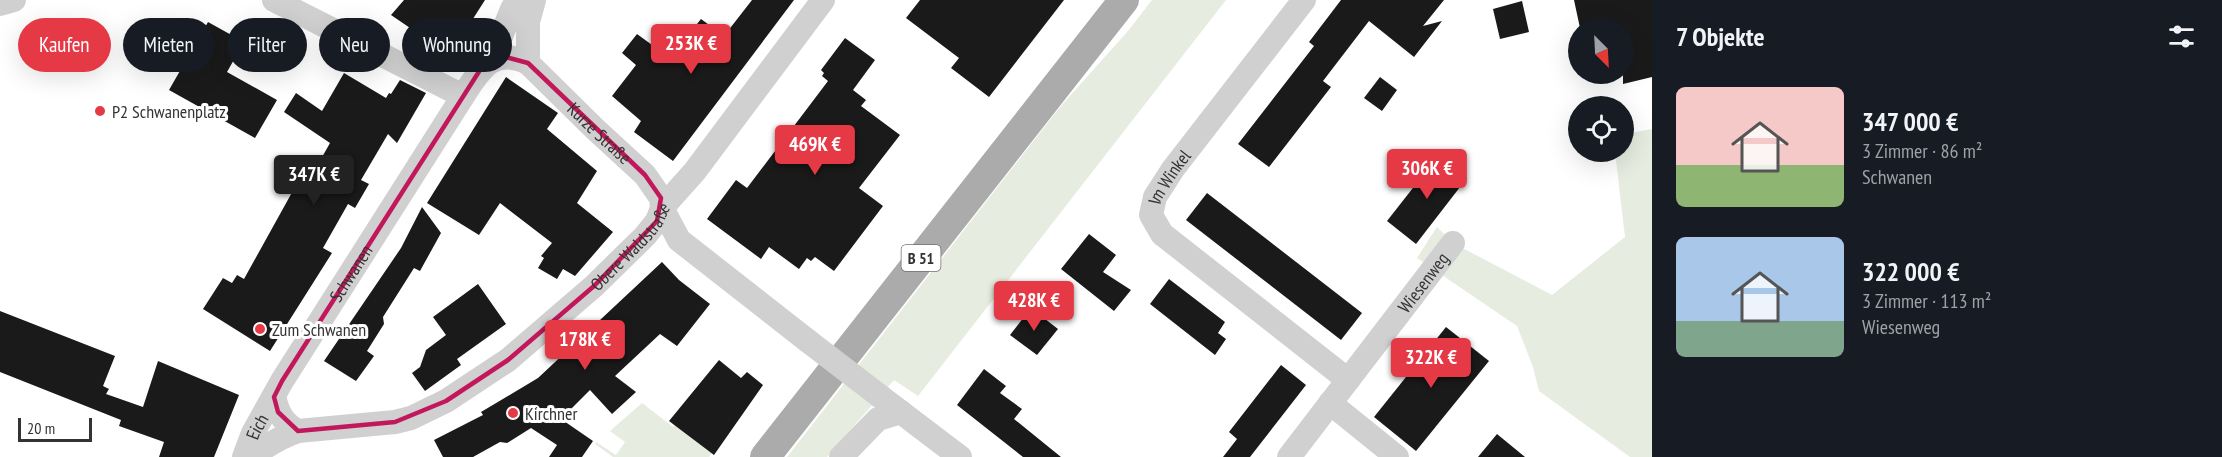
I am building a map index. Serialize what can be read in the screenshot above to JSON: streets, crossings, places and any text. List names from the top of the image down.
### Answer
{
  "streets": {
    "main road": ["B 51"],
    "street": [
      "Kurze Straße",
      "Im Winkel",
      "Obere Waldstraße",
      "Schwanen",
      "Wiesenweg",
      "Eich"
    ]
  },
  "crossings": [
    ["Kurze Straße", "Obere Waldstraße"],
    ["Im Winkel", "Wiesenweg"],
    ["Obere Waldstraße", "Eich"],
    ["Schwanen", "Eich"]
  ],
  "places": ["P2 Schwanenplatz", "Zum Schwanen", "Kirchner"],
  "scale_bar": "20 m",
  "north": "bottom right",
  "page": {
    "heading": "7 Objekte",
    "chip": [
      "Kaufen",
      "Mieten",
      "Filter",
      "Neu",
      "Wohnung"
    ],
    "price": [
      "253K €",
      "469K €",
      "306K €",
      "347K €",
      "428K €",
      "178K €",
      "322K €"
    ],
    "list": [
      {
        "name": "347 000 €",
        "note": "3 Zimmer · 86 m² · Schwanen"
      },
      {
        "name": "322 000 €",
        "note": "3 Zimmer · 113 m² · Wiesenweg"
      }
    ],
    "scale": "20 m"
  }
}
